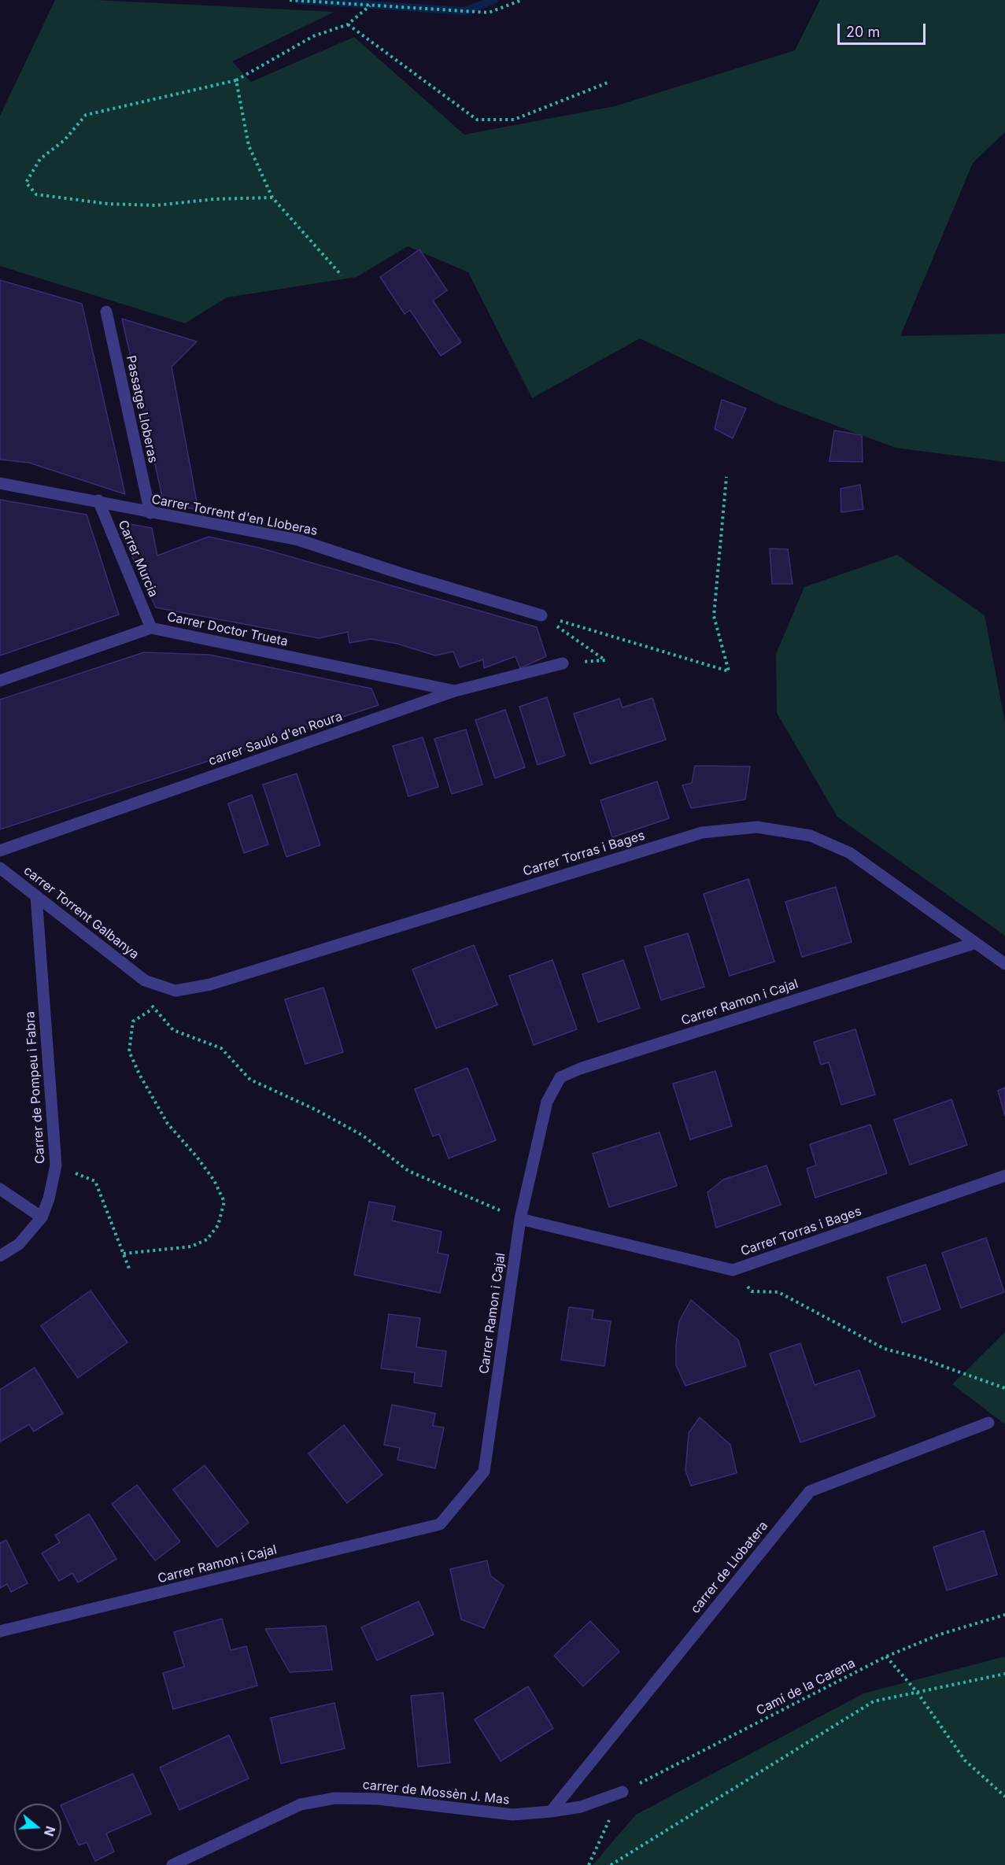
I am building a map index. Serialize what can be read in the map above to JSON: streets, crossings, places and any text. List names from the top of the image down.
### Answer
{
  "streets": {
    "street": [
      "Passatge Lloberas",
      "Carrer Torrent d'en Lloberas",
      "Carrer Murcia",
      "Carrer Doctor Trueta",
      "carrer Sauló d'en Roura",
      "Carrer Torras i Bages",
      "carrer Torrent Galbanya",
      "Carrer Ramon i Cajal",
      "Carrer de Pompeu i Fabra",
      "carrer de Llobatera",
      "carrer de Mossèn J. Mas"
    ],
    "path": ["Camí de la Carena"]
  },
  "crossings": [
    ["Passatge Lloberas", "Carrer Torrent d'en Lloberas"],
    ["Carrer Torrent d'en Lloberas", "Carrer Murcia"],
    ["Carrer Murcia", "Carrer Doctor Trueta"],
    ["Carrer Doctor Trueta", "carrer Sauló d'en Roura"],
    ["Carrer Torras i Bages", "carrer Torrent Galbanya"],
    ["Carrer Torras i Bages", "Carrer Ramon i Cajal"],
    ["carrer Torrent Galbanya", "Carrer de Pompeu i Fabra"],
    ["carrer de Llobatera", "carrer de Mossèn J. Mas"],
    ["Camí de la Carena", "carrer de Mossèn J. Mas"]
  ],
  "scale_bar": "20 m",
  "north": "right"
}
